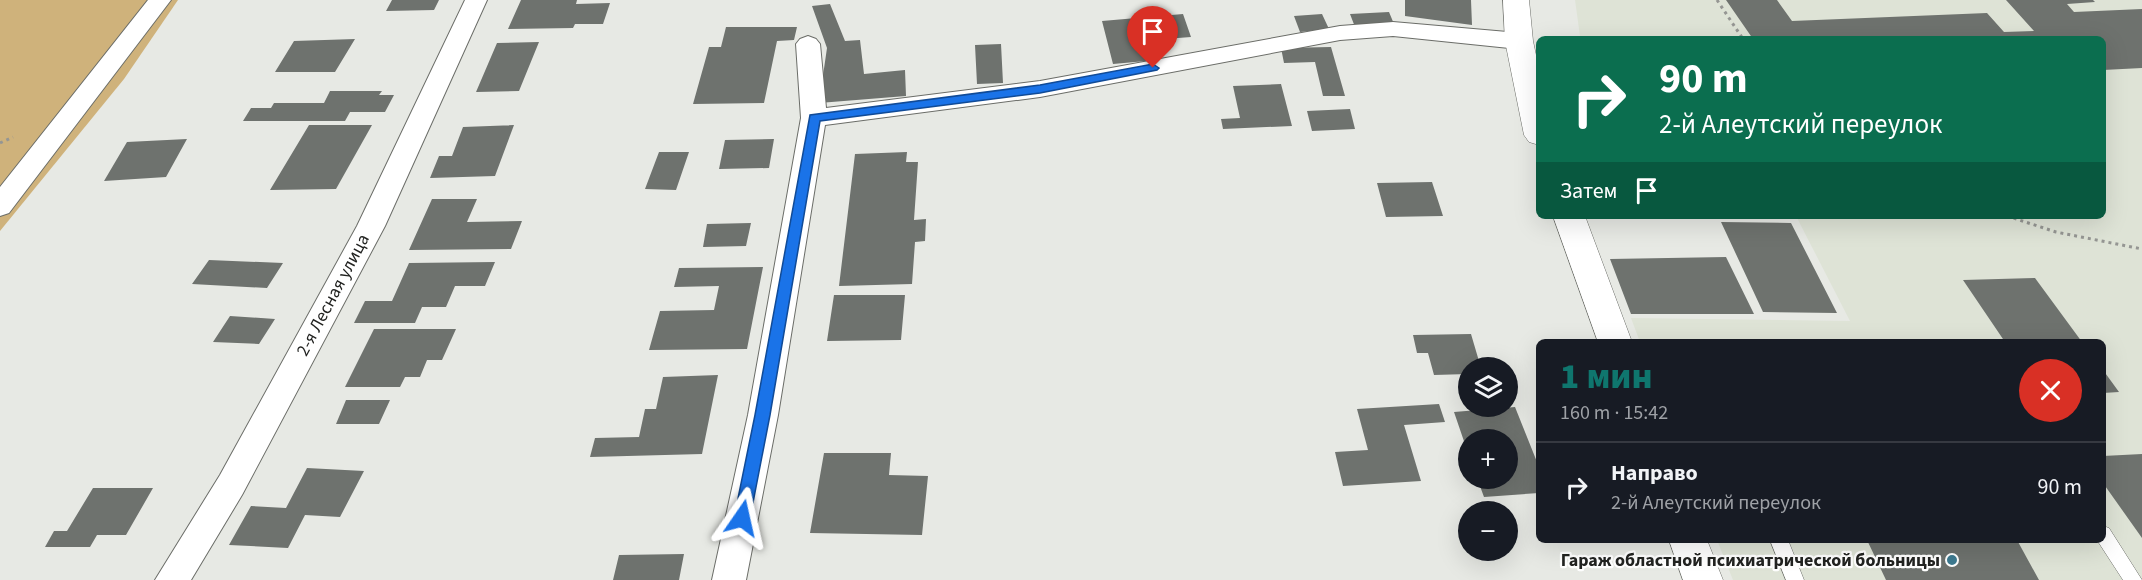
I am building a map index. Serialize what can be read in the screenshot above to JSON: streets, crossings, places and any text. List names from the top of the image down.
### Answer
{
  "streets": {
    "street": ["2-я Лесная улица"]
  },
  "places": ["Гараж областной психиатрической больницы"],
  "page": {
    "turn": ["90 m", "2-й Алеутский переулок"],
    "then": "Затем",
    "heading": ["1 мин", "160 m · 15:42"],
    "map_buttons": ["+", "−"],
    "list": [
      {
        "name": "Направо",
        "note": "2-й Алеутский переулок",
        "value": "90 m"
      }
    ]
  }
}
